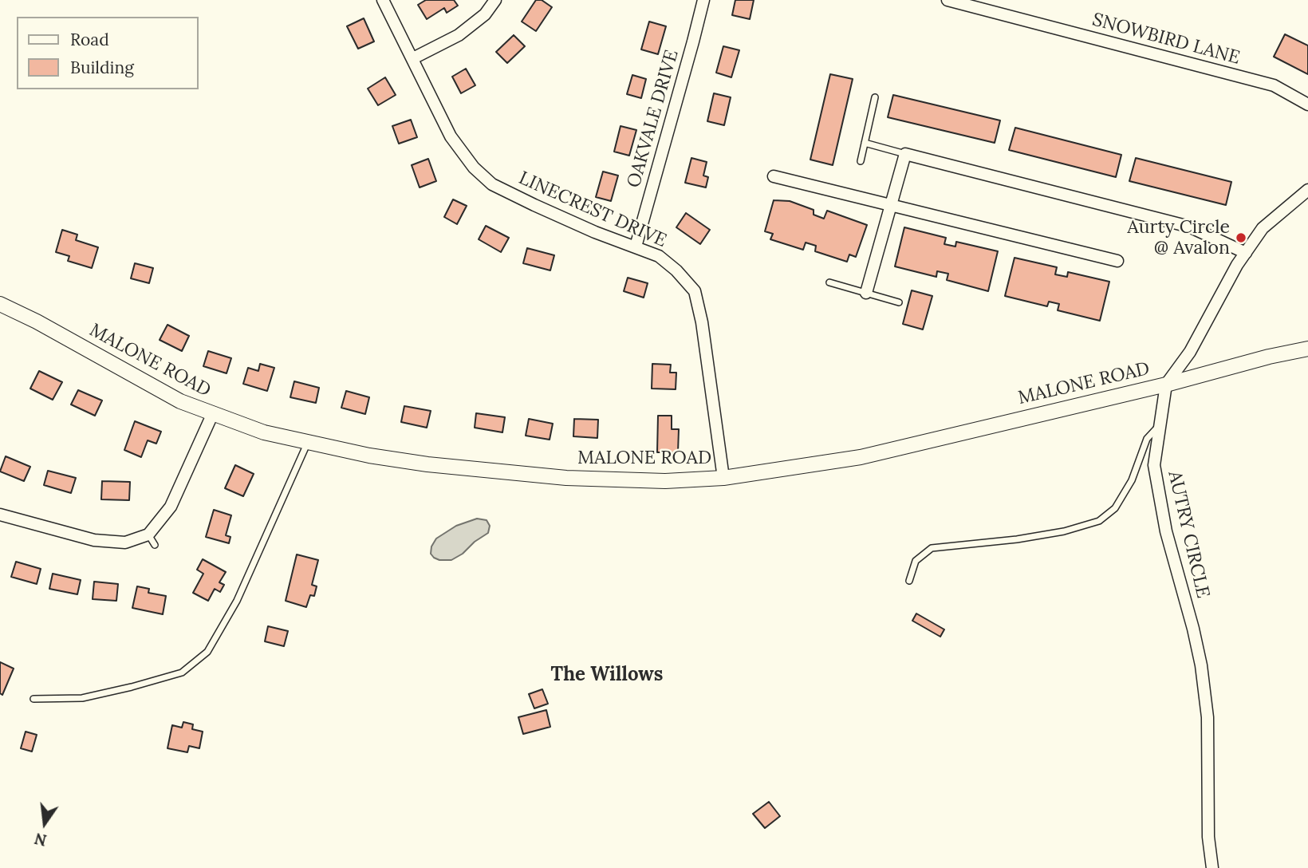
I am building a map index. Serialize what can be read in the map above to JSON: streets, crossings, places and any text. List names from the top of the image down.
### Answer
{
  "streets": {
    "street": [
      "SNOWBIRD LANE",
      "OAKVALE DRIVE",
      "LINECREST DRIVE",
      "MALONE ROAD",
      "AUTRY CIRCLE"
    ]
  },
  "crossings": [
    ["OAKVALE DRIVE", "LINECREST DRIVE"],
    ["LINECREST DRIVE", "MALONE ROAD"],
    ["MALONE ROAD", "AUTRY CIRCLE"]
  ],
  "districts": ["The Willows"],
  "places": ["Aurty Circle @ Avalon"],
  "legend": ["Road", "Building"],
  "north": "bottom"
}
